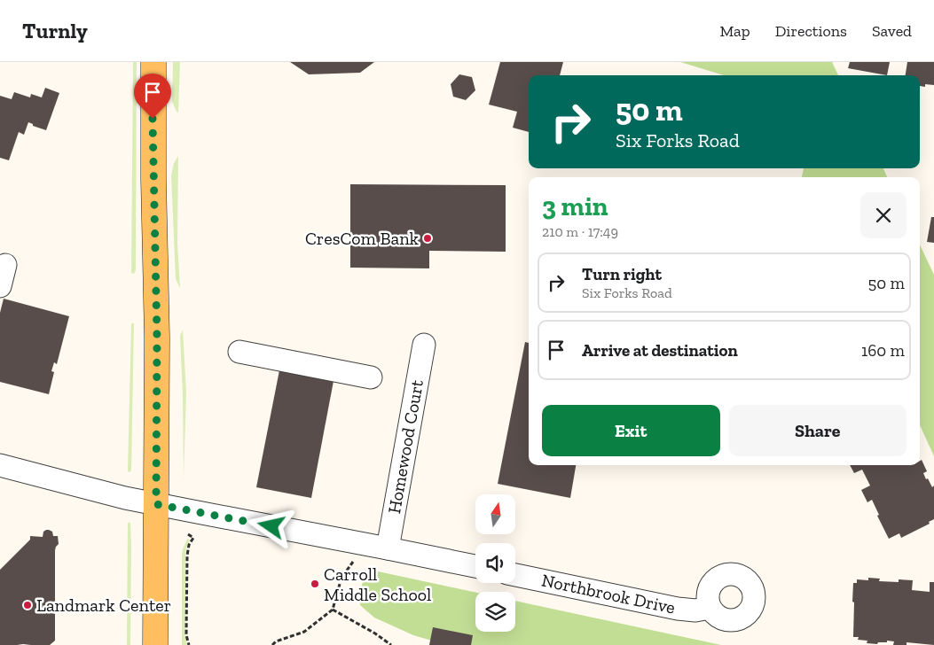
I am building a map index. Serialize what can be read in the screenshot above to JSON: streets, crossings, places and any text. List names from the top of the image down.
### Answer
{
  "streets": {
    "street": ["Homewood Court", "Northbrook Drive"]
  },
  "places": ["CresCom Bank", "Carroll Middle School", "Landmark Center"],
  "north": "top",
  "page": {
    "header": "Turnly",
    "nav": ["Map", "Directions", "Saved"],
    "turn": ["50 m", "Six Forks Road"],
    "heading": ["3 min", "210 m · 17:49"],
    "list": [
      {
        "name": "Turn right",
        "note": "Six Forks Road",
        "value": "50 m"
      },
      {
        "name": "Arrive at destination",
        "value": "160 m"
      }
    ],
    "buttons": ["Exit", "Share"]
  }
}
